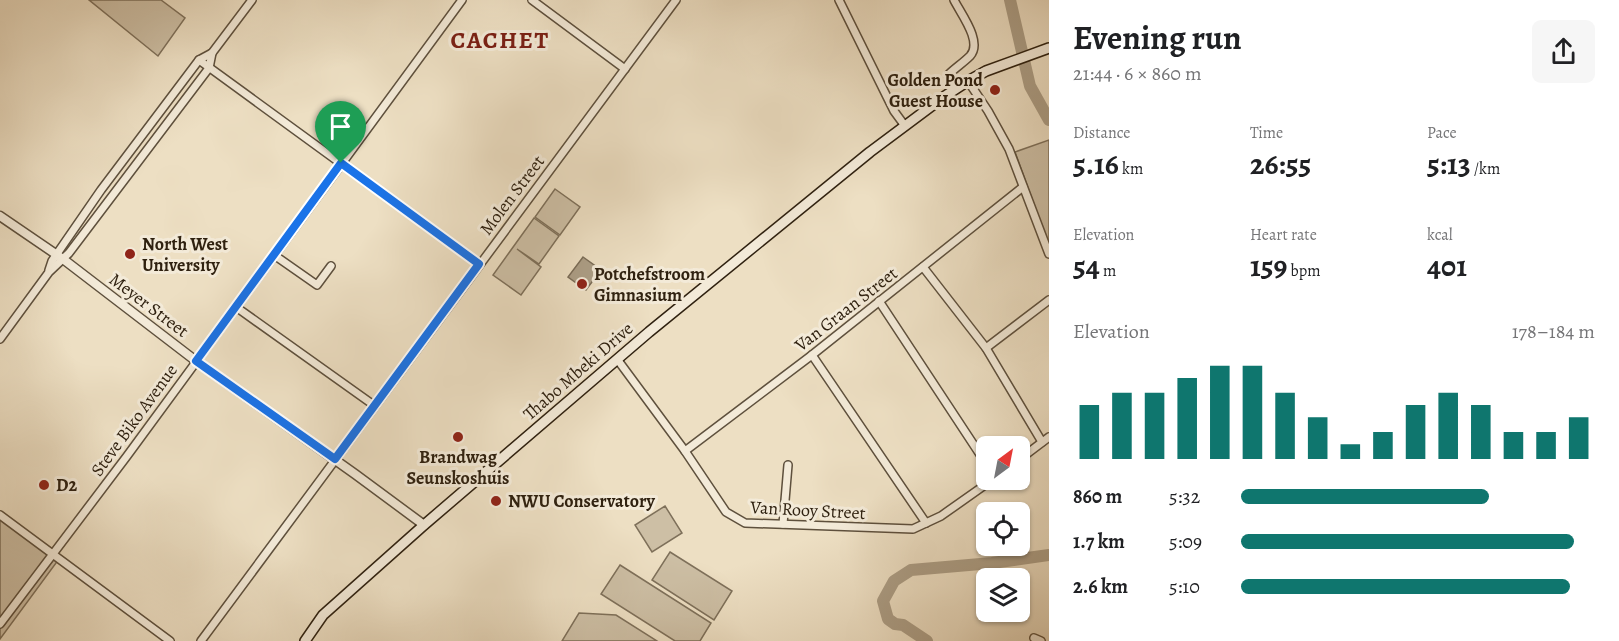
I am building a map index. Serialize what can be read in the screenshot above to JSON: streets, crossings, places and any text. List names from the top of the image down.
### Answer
{
  "streets": {
    "main road": ["Thabo Mbeki Drive"],
    "street": [
      "Molen Street",
      "Meyer Street",
      "Van Graan Street",
      "Steve Biko Avenue",
      "Van Rooy Street"
    ]
  },
  "crossings": [
    ["Molen Street", "Meyer Street"],
    ["Meyer Street", "Thabo Mbeki Drive"],
    ["Meyer Street", "Steve Biko Avenue"],
    ["Van Graan Street", "Van Rooy Street"],
    ["Thabo Mbeki Drive", "Van Rooy Street"]
  ],
  "districts": ["CACHET"],
  "places": [
    "Golden Pond Guest House",
    "North West University",
    "Potchefstroom Gimnasium",
    "Brandwag Seunskoshuis",
    "D2",
    "NWU Conservatory"
  ],
  "north": "top right",
  "page": {
    "heading": ["Evening run", "21:44 · 6 × 860 m"],
    "stats": [
      ["Distance", "5.16 km"],
      ["Time", "26:55"],
      ["Pace", "5:13 /km"],
      ["Elevation", "54 m"],
      ["Heart rate", "159 bpm"],
      ["kcal", "401"]
    ],
    "chart": ["Elevation", "178–184 m"],
    "list": [
      {
        "name": "860 m",
        "note": "5:32"
      },
      {
        "name": "1.7 km",
        "note": "5:09"
      },
      {
        "name": "2.6 km",
        "note": "5:10"
      }
    ]
  }
}
